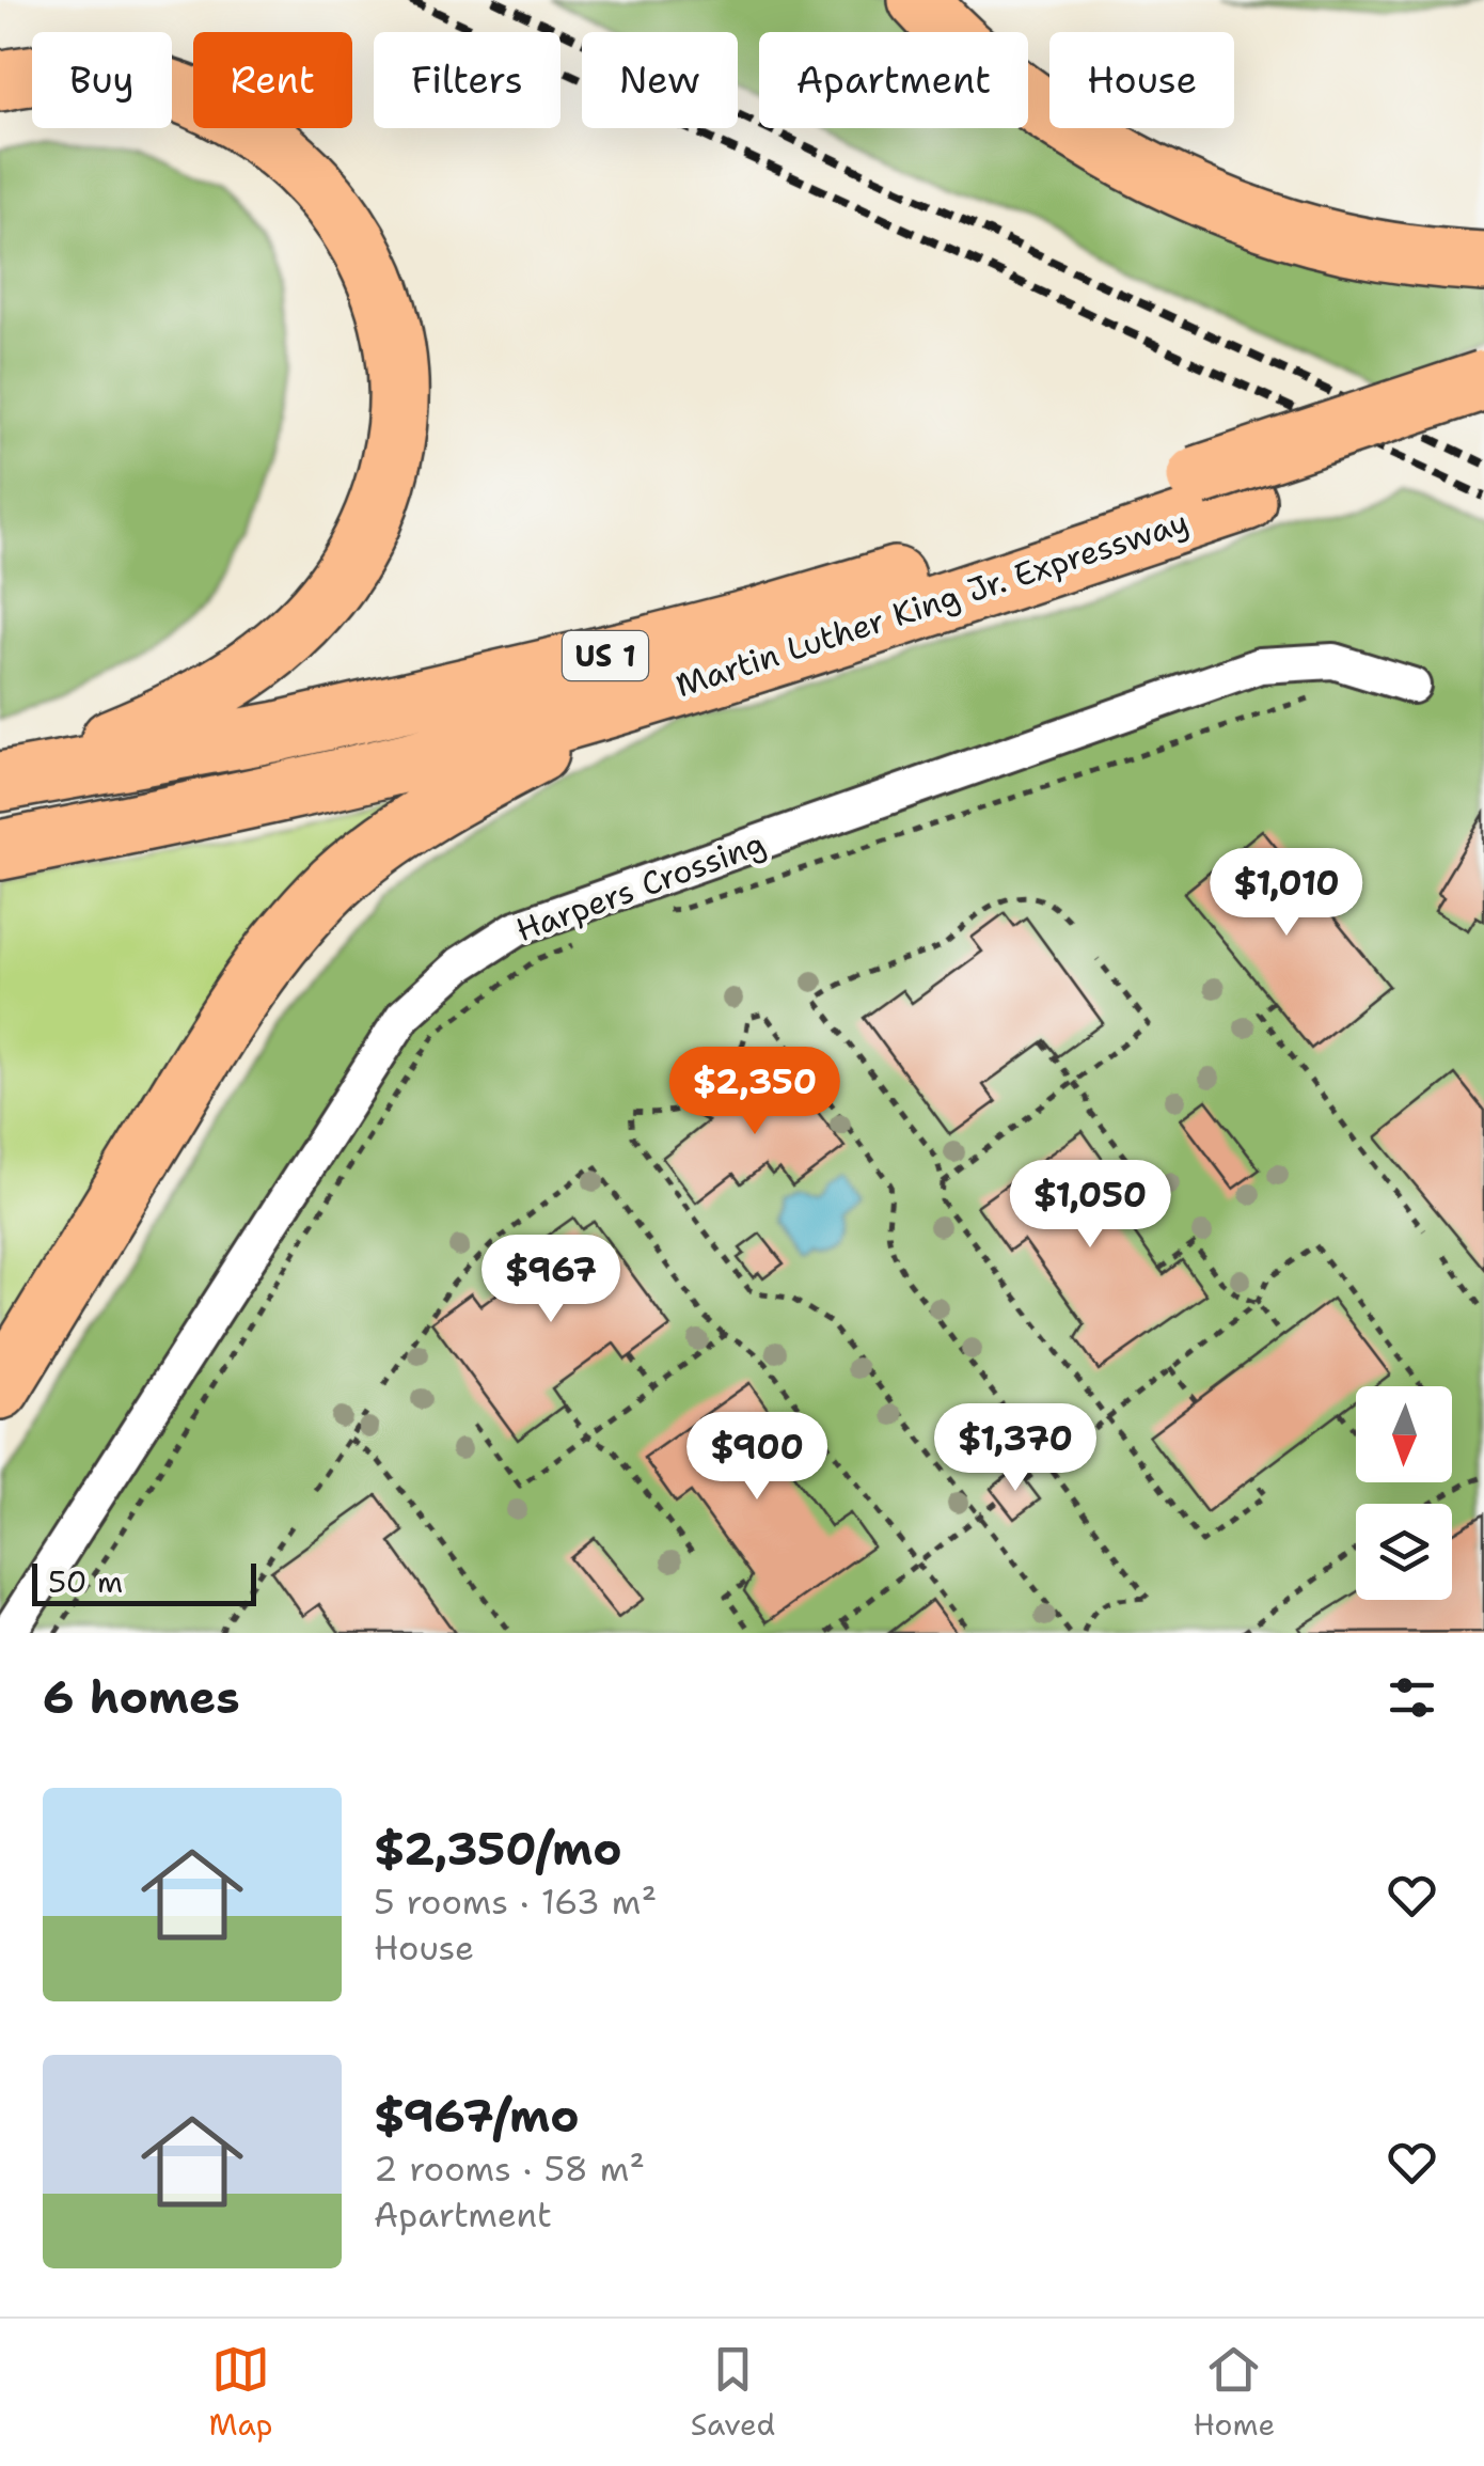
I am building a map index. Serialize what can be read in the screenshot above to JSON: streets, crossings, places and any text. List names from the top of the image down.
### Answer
{
  "streets": {
    "highway": ["Martin Luther King Jr. Expressway", "US 1"],
    "street": ["Harpers Crossing"]
  },
  "scale_bar": "50 m",
  "north": "bottom",
  "page": {
    "chip": [
      "Buy",
      "Rent",
      "Filters",
      "New",
      "Apartment",
      "House"
    ],
    "price": [
      "$1,010",
      "$2,350",
      "$1,050",
      "$967",
      "$1,370",
      "$900"
    ],
    "scale": "50 m",
    "heading": "6 homes",
    "list": [
      {
        "name": "$2,350/mo",
        "note": "5 rooms · 163 m² · House"
      },
      {
        "name": "$967/mo",
        "note": "2 rooms · 58 m² · Apartment"
      }
    ],
    "tabs": ["Map", "Saved", "Home"]
  }
}
